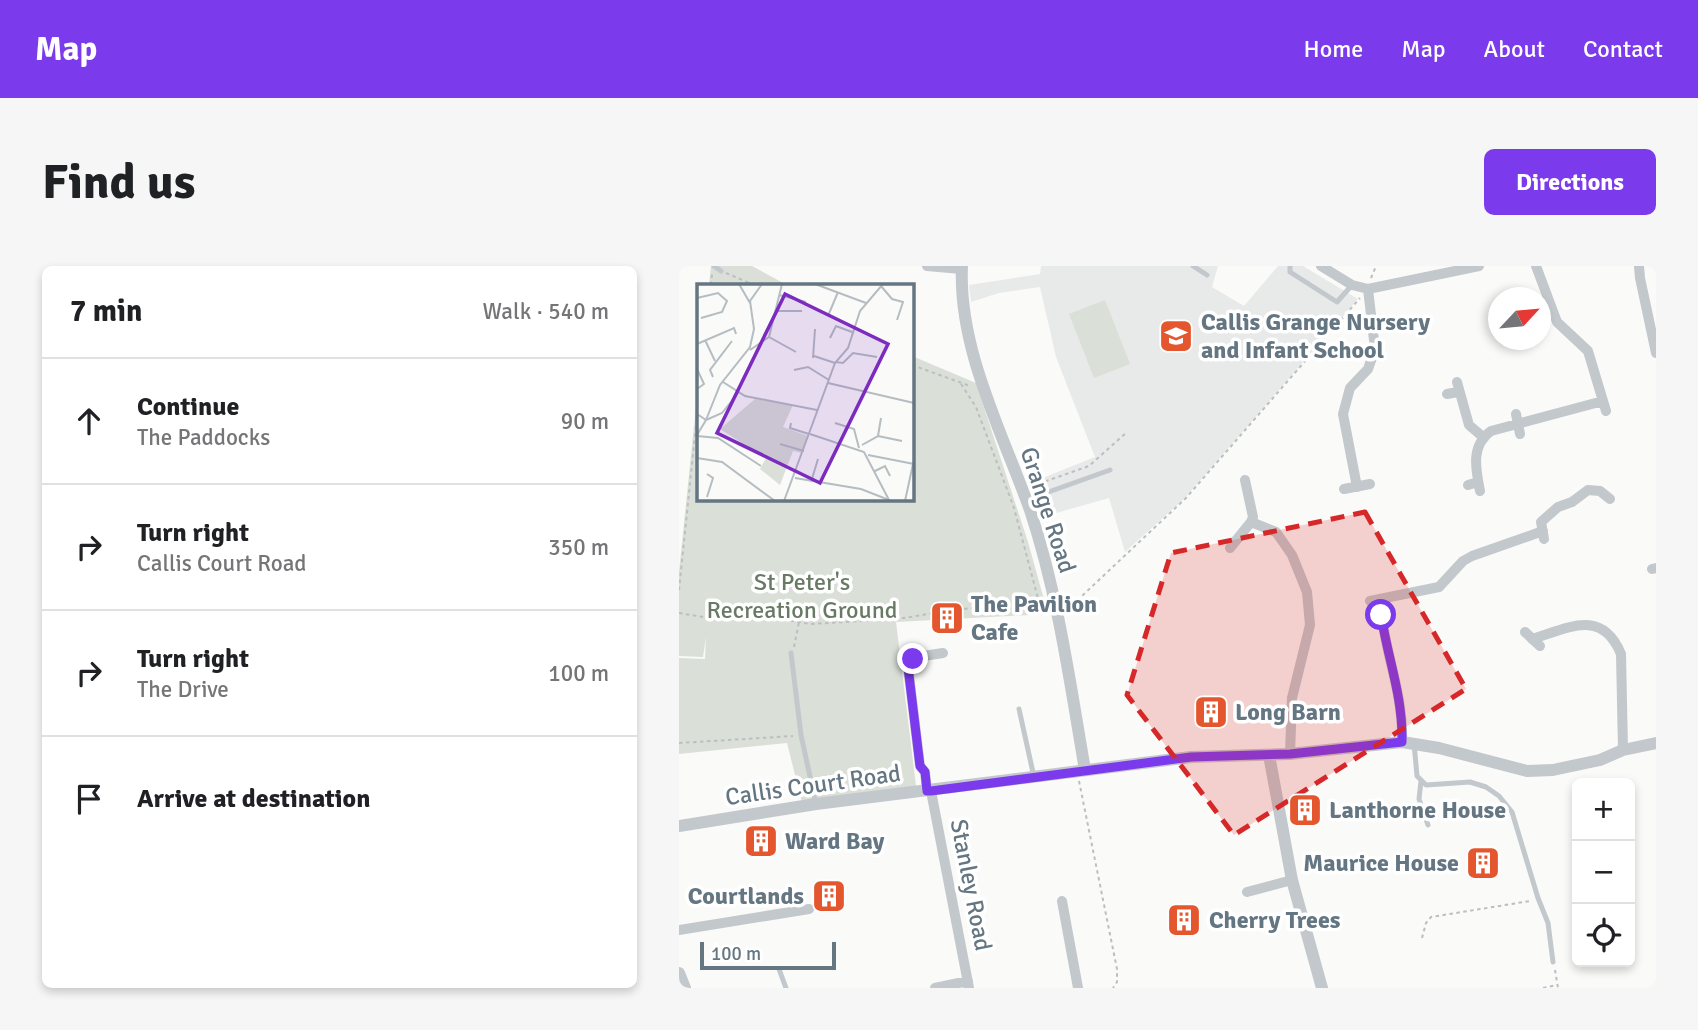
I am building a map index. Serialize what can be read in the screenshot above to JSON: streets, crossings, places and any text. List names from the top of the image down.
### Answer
{
  "streets": {
    "street": ["Grange Road", "Callis Court Road", "Stanley Road"]
  },
  "crossings": [
    ["Grange Road", "Callis Court Road"],
    ["Callis Court Road", "Stanley Road"]
  ],
  "parks": ["St Peter's Recreation Ground"],
  "places": {
    "school or university": ["Callis Grange Nursery and Infant School"],
    "building": [
      "The Pavilion Cafe",
      "Long Barn",
      "Lanthorne House",
      "Ward Bay",
      "Maurice House",
      "Courtlands",
      "Cherry Trees"
    ]
  },
  "scale_bar": "100 m",
  "north": "top right",
  "page": {
    "header": "Map",
    "nav": [
      "Home",
      "Map",
      "About",
      "Contact"
    ],
    "buttons": "Directions",
    "title": "Find us",
    "heading": ["7 min", "Walk · 540 m"],
    "list": [
      ["Continue", "The Paddocks", "90 m"],
      ["Turn right", "Callis Court Road", "350 m"],
      ["Turn right", "The Drive", "100 m"],
      "Arrive at destination"
    ],
    "map_buttons": ["+", "−"],
    "scale": "100 m"
  }
}
